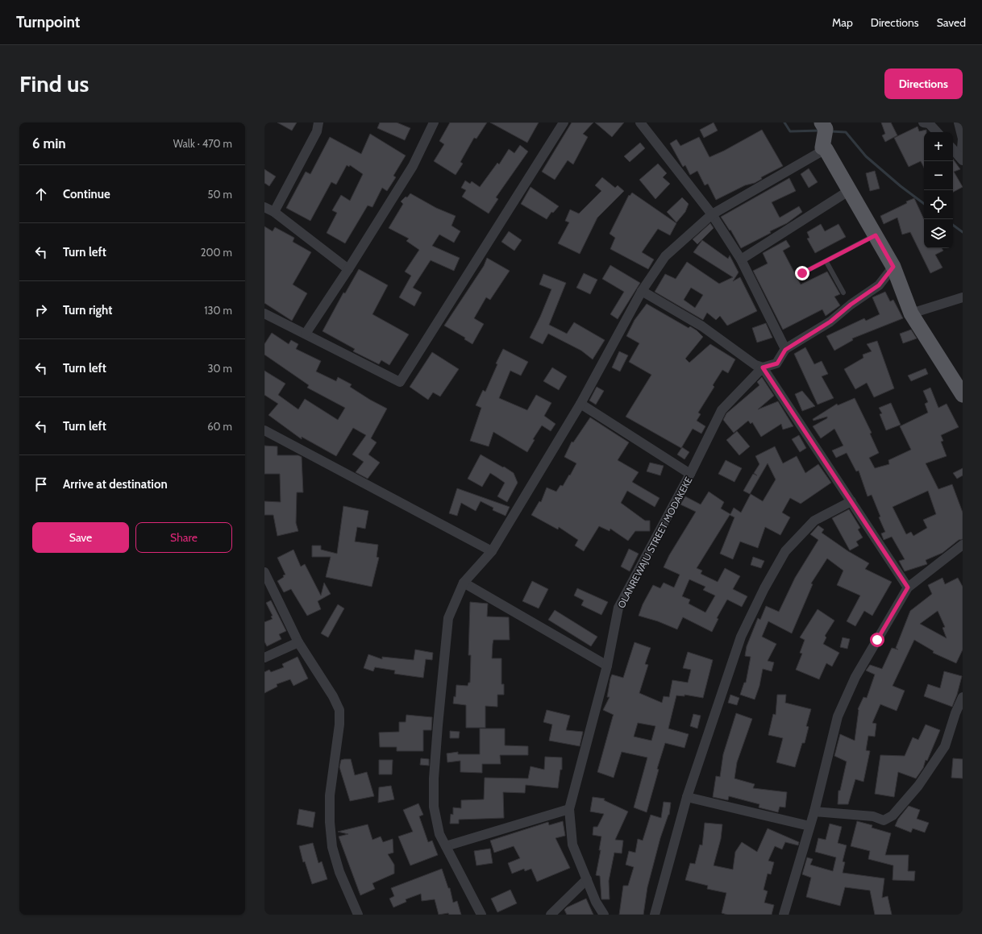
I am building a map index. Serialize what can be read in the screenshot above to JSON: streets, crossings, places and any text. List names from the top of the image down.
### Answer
{
  "streets": {
    "street": ["OLANREWAJU STREET MODAKEKE"]
  },
  "page": {
    "header": "Turnpoint",
    "nav": ["Map", "Directions", "Saved"],
    "buttons": [
      "Directions",
      ["Save", "Share"]
    ],
    "title": "Find us",
    "heading": ["6 min", "Walk · 470 m"],
    "map_buttons": ["+", "−"],
    "list": [
      ["Continue", "50 m"],
      ["Turn left", "200 m"],
      ["Turn right", "130 m"],
      ["Turn left", "30 m"],
      ["Turn left", "60 m"],
      "Arrive at destination"
    ]
  }
}
